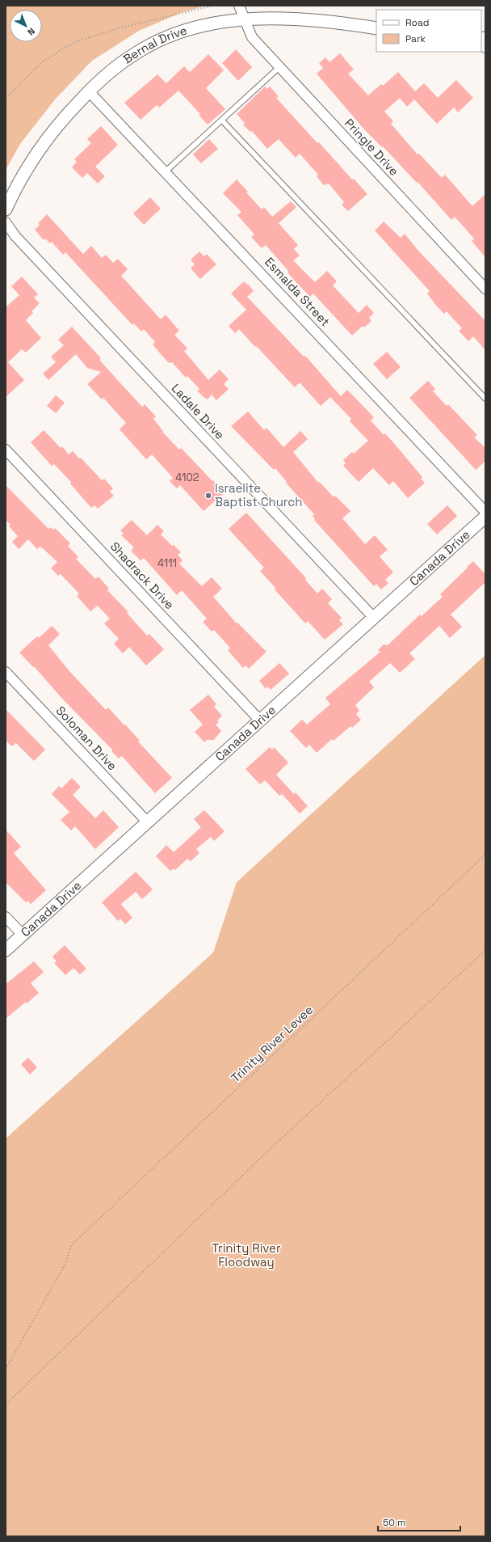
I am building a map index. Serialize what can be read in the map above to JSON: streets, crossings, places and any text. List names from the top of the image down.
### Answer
{
  "streets": {
    "street": [
      "Bernal Drive",
      "Pringle Drive",
      "Esmalda Street",
      "Ladale Drive",
      "Canada Drive",
      "Shadrack Drive",
      "Soloman Drive"
    ],
    "path": ["Trinity River Levee"]
  },
  "crossings": [
    ["Bernal Drive", "Pringle Drive"],
    ["Bernal Drive", "Esmalda Street"],
    ["Ladale Drive", "Canada Drive"],
    ["Canada Drive", "Shadrack Drive"],
    ["Canada Drive", "Soloman Drive"]
  ],
  "parks": ["Trinity River Floodway"],
  "places": ["Israelite Baptist Church"],
  "house_numbers": ["4102", "4111"],
  "legend": ["Road", "Park"],
  "scale_bar": "50 m",
  "north": "bottom right"
}
